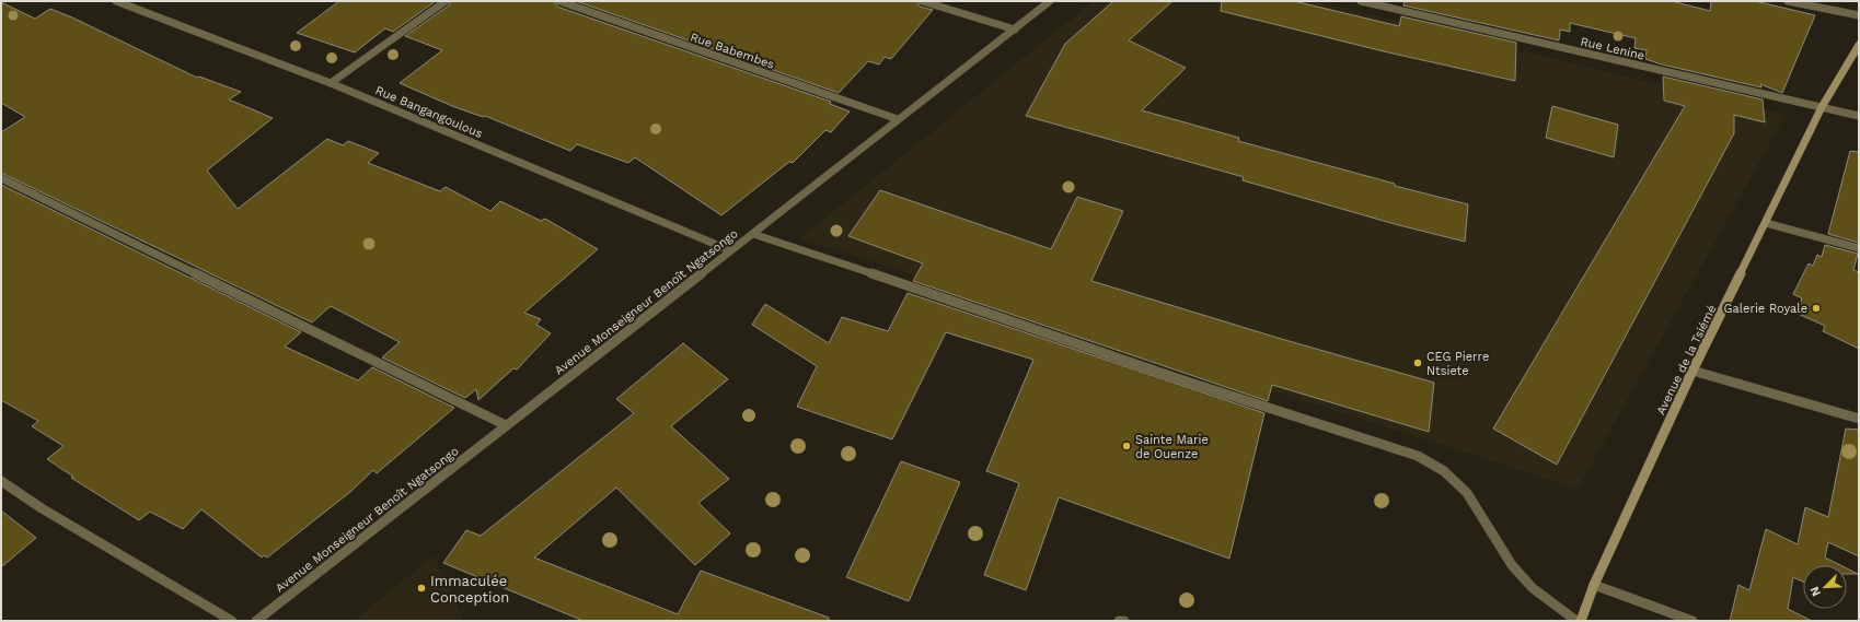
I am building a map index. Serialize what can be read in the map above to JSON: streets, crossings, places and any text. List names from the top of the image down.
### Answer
{
  "streets": {
    "main road": ["Avenue de la Tsiémé"],
    "street": [
      "Rue Lenine",
      "Rue Babembes",
      "Rue Bangangoulous",
      "Avenue Monseigneur Benoît Ngatsongo"
    ]
  },
  "crossings": [
    ["Rue Lenine", "Avenue de la Tsiémé"],
    ["Rue Babembes", "Avenue Monseigneur Benoît Ngatsongo"],
    ["Rue Bangangoulous", "Avenue Monseigneur Benoît Ngatsongo"]
  ],
  "places": [
    "Galerie Royale",
    "CEG Pierre Ntsiete",
    "Sainte Marie de Ouenze",
    "Immaculée Conception"
  ],
  "north": "bottom left"
}
